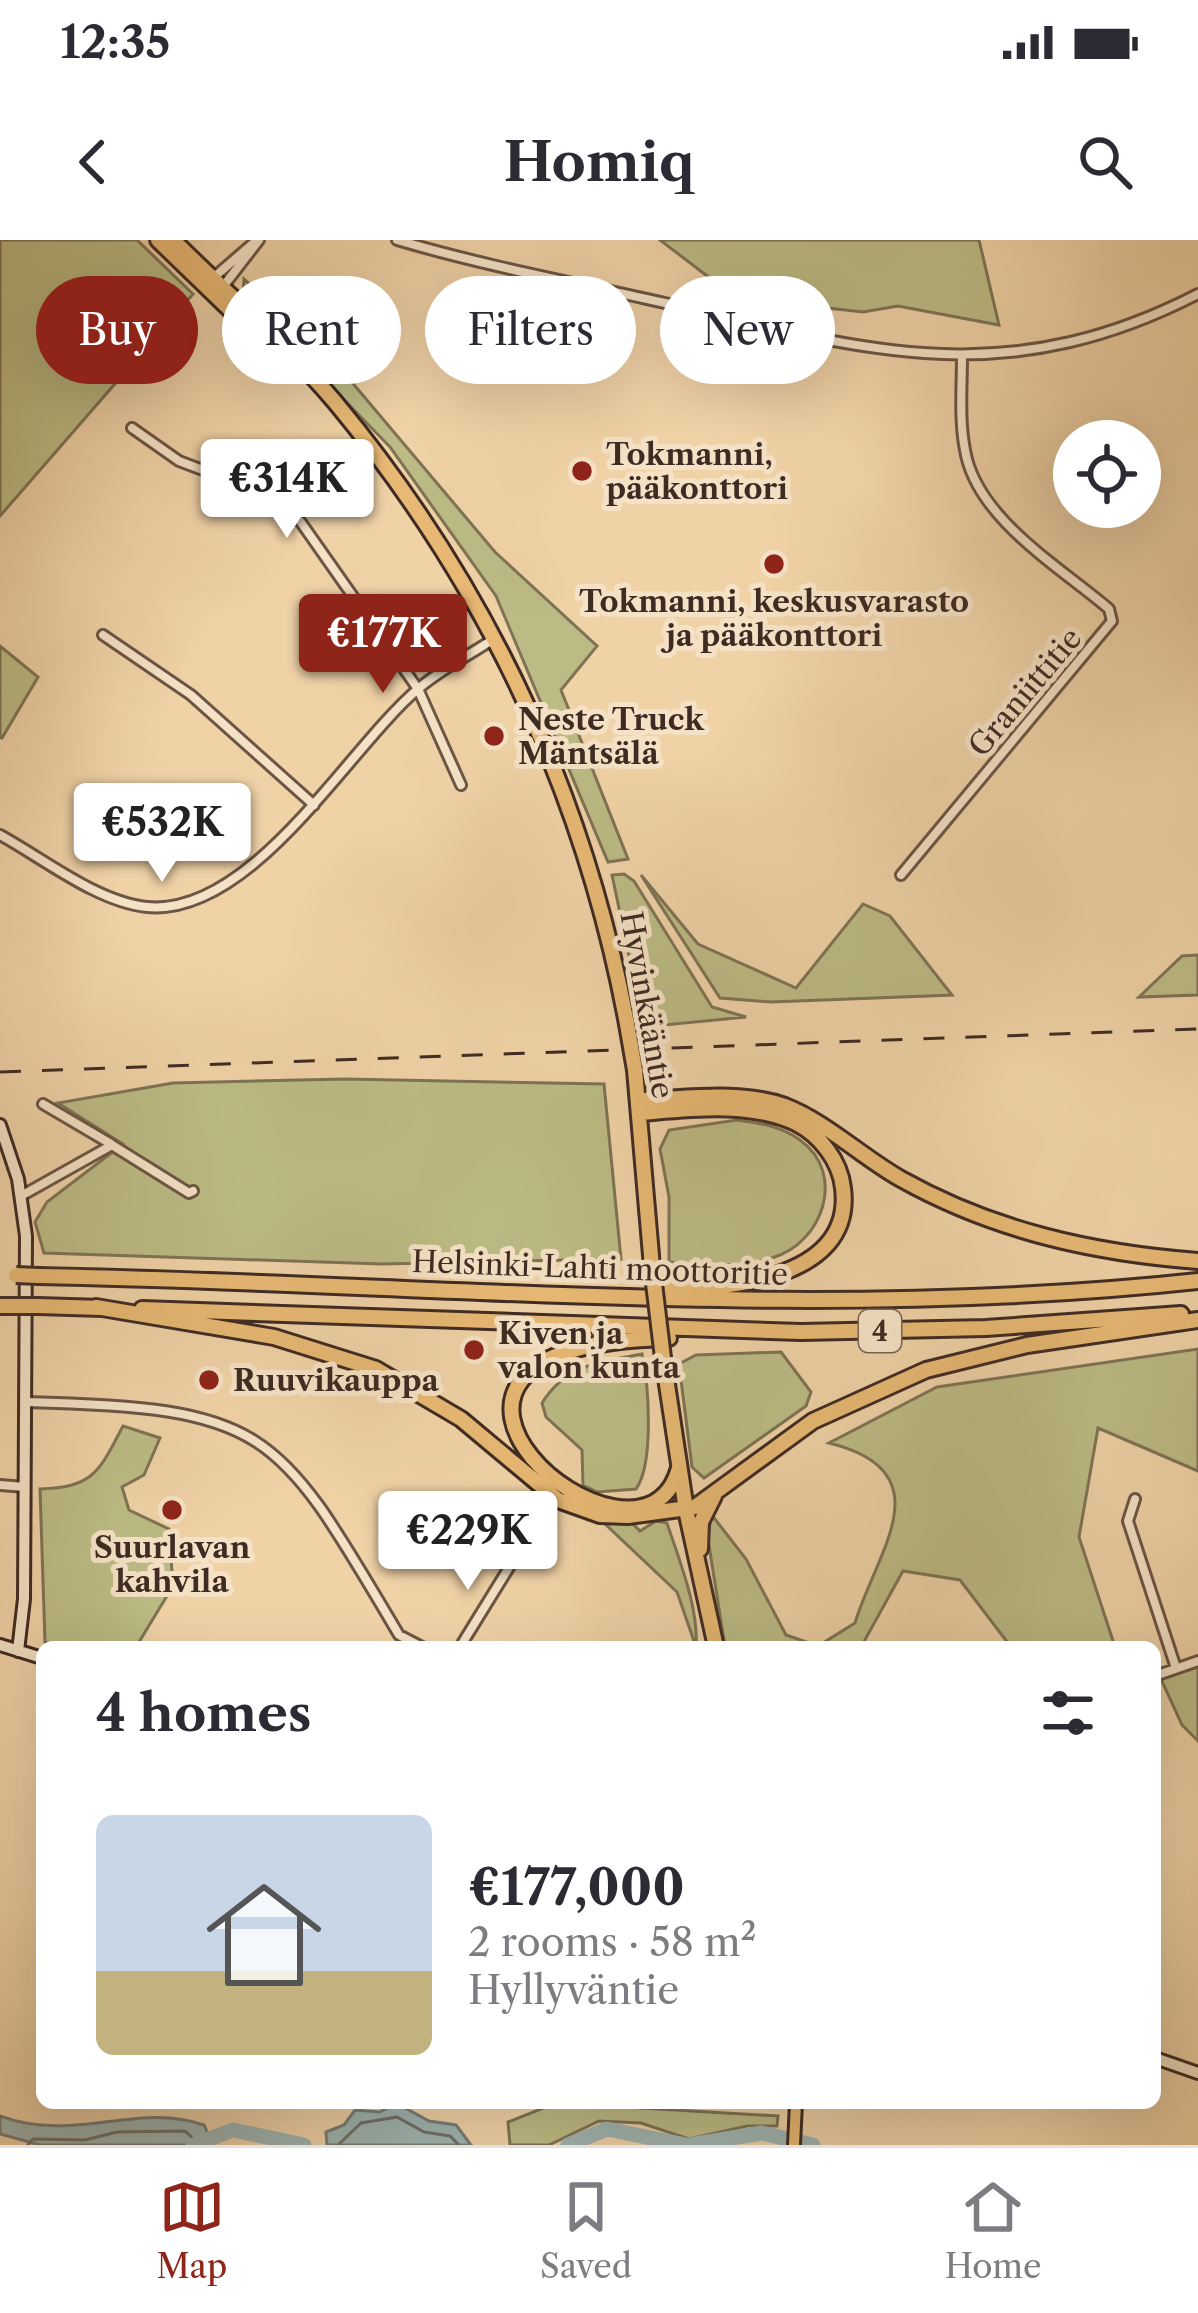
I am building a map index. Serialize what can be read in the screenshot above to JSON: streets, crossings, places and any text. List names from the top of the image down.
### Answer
{
  "streets": {
    "highway": ["Hyvinkääntie", "Helsinki-Lahti moottoritie", "4"],
    "street": ["Graniittitie"]
  },
  "places": [
    "Tokmanni, pääkonttori",
    "Tokmanni, keskusvarasto ja pääkonttori",
    "Neste Truck Mäntsälä",
    "Kiven ja valon kunta",
    "Ruuvikauppa",
    "Suurlavan kahvila"
  ],
  "page": {
    "status": "12:35",
    "header": "Homiq",
    "chip": [
      "Buy",
      "Rent",
      "Filters",
      "New"
    ],
    "price": [
      "€314K",
      "€177K",
      "€532K",
      "€229K"
    ],
    "heading": "4 homes",
    "list": [
      {
        "name": "€177,000",
        "note": "2 rooms · 58 m² · Hyllyväntie"
      }
    ],
    "tabs": ["Map", "Saved", "Home"]
  }
}
